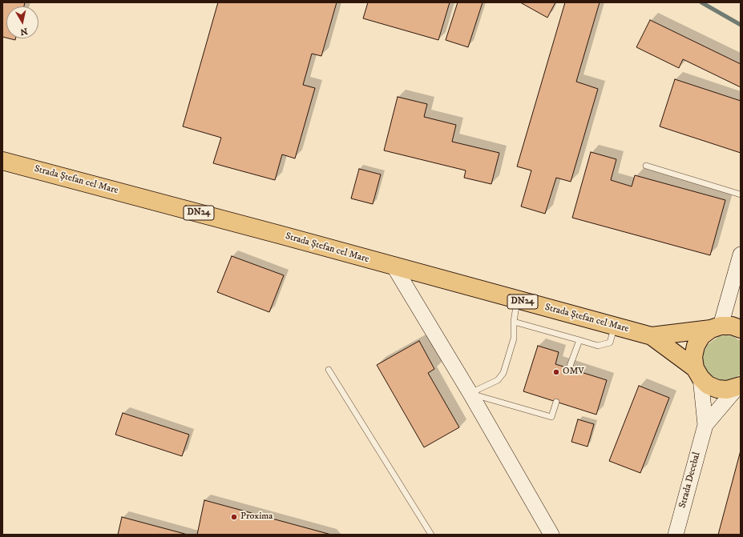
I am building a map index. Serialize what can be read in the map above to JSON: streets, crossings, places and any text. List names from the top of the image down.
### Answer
{
  "streets": {
    "main road": ["Strada Ștefan cel Mare", "DN24"],
    "street": ["Strada Decebal"]
  },
  "crossings": [
    ["Strada Ștefan cel Mare", "Strada Decebal"]
  ],
  "places": ["OMV", "Proxima"],
  "north": "bottom"
}
